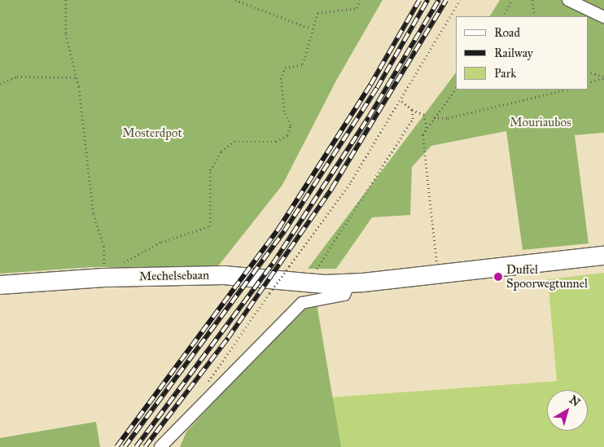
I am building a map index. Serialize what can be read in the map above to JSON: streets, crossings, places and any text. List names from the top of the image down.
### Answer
{
  "streets": {
    "main road": ["Mechelsebaan"]
  },
  "parks": ["Mouriaubos", "Mosterdpot"],
  "places": ["Duffel Spoorwegtunnel"],
  "legend": ["Road", "Railway", "Park"],
  "north": "top right"
}
